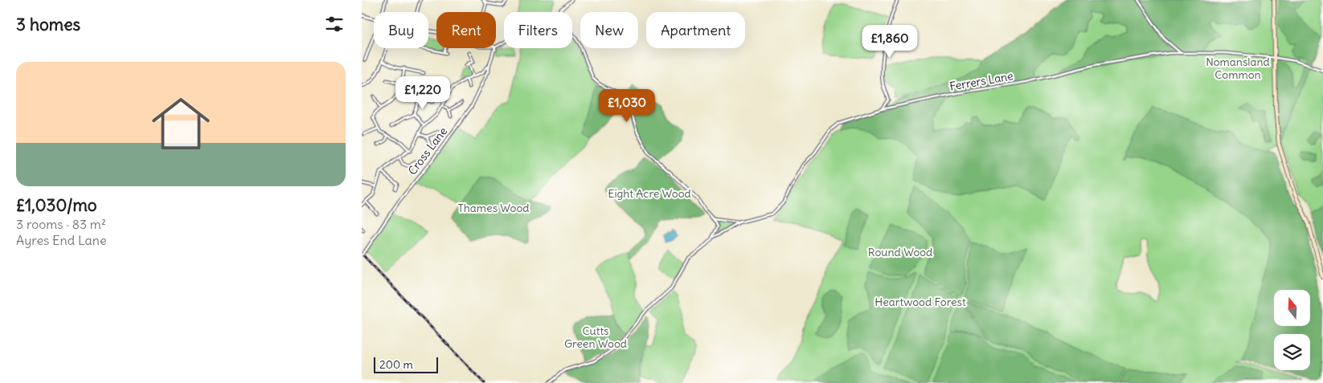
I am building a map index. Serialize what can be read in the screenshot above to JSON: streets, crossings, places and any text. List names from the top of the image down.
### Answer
{
  "streets": {
    "street": ["Ferrers Lane", "Cross Lane"]
  },
  "parks": [
    "Nomansland Common",
    "Eight Acre Wood",
    "Thames Wood",
    "Round Wood",
    "Heartwood Forest",
    "Cutts Green Wood"
  ],
  "scale_bar": "200 m",
  "north": "top",
  "page": {
    "heading": "3 homes",
    "chip": [
      "Buy",
      "Rent",
      "Filters",
      "New",
      "Apartment"
    ],
    "price": ["£1,860", "£1,220", "£1,030"],
    "list": [
      {
        "name": "£1,030/mo",
        "note": "3 rooms · 83 m² · Ayres End Lane"
      }
    ],
    "scale": "200 m"
  }
}
